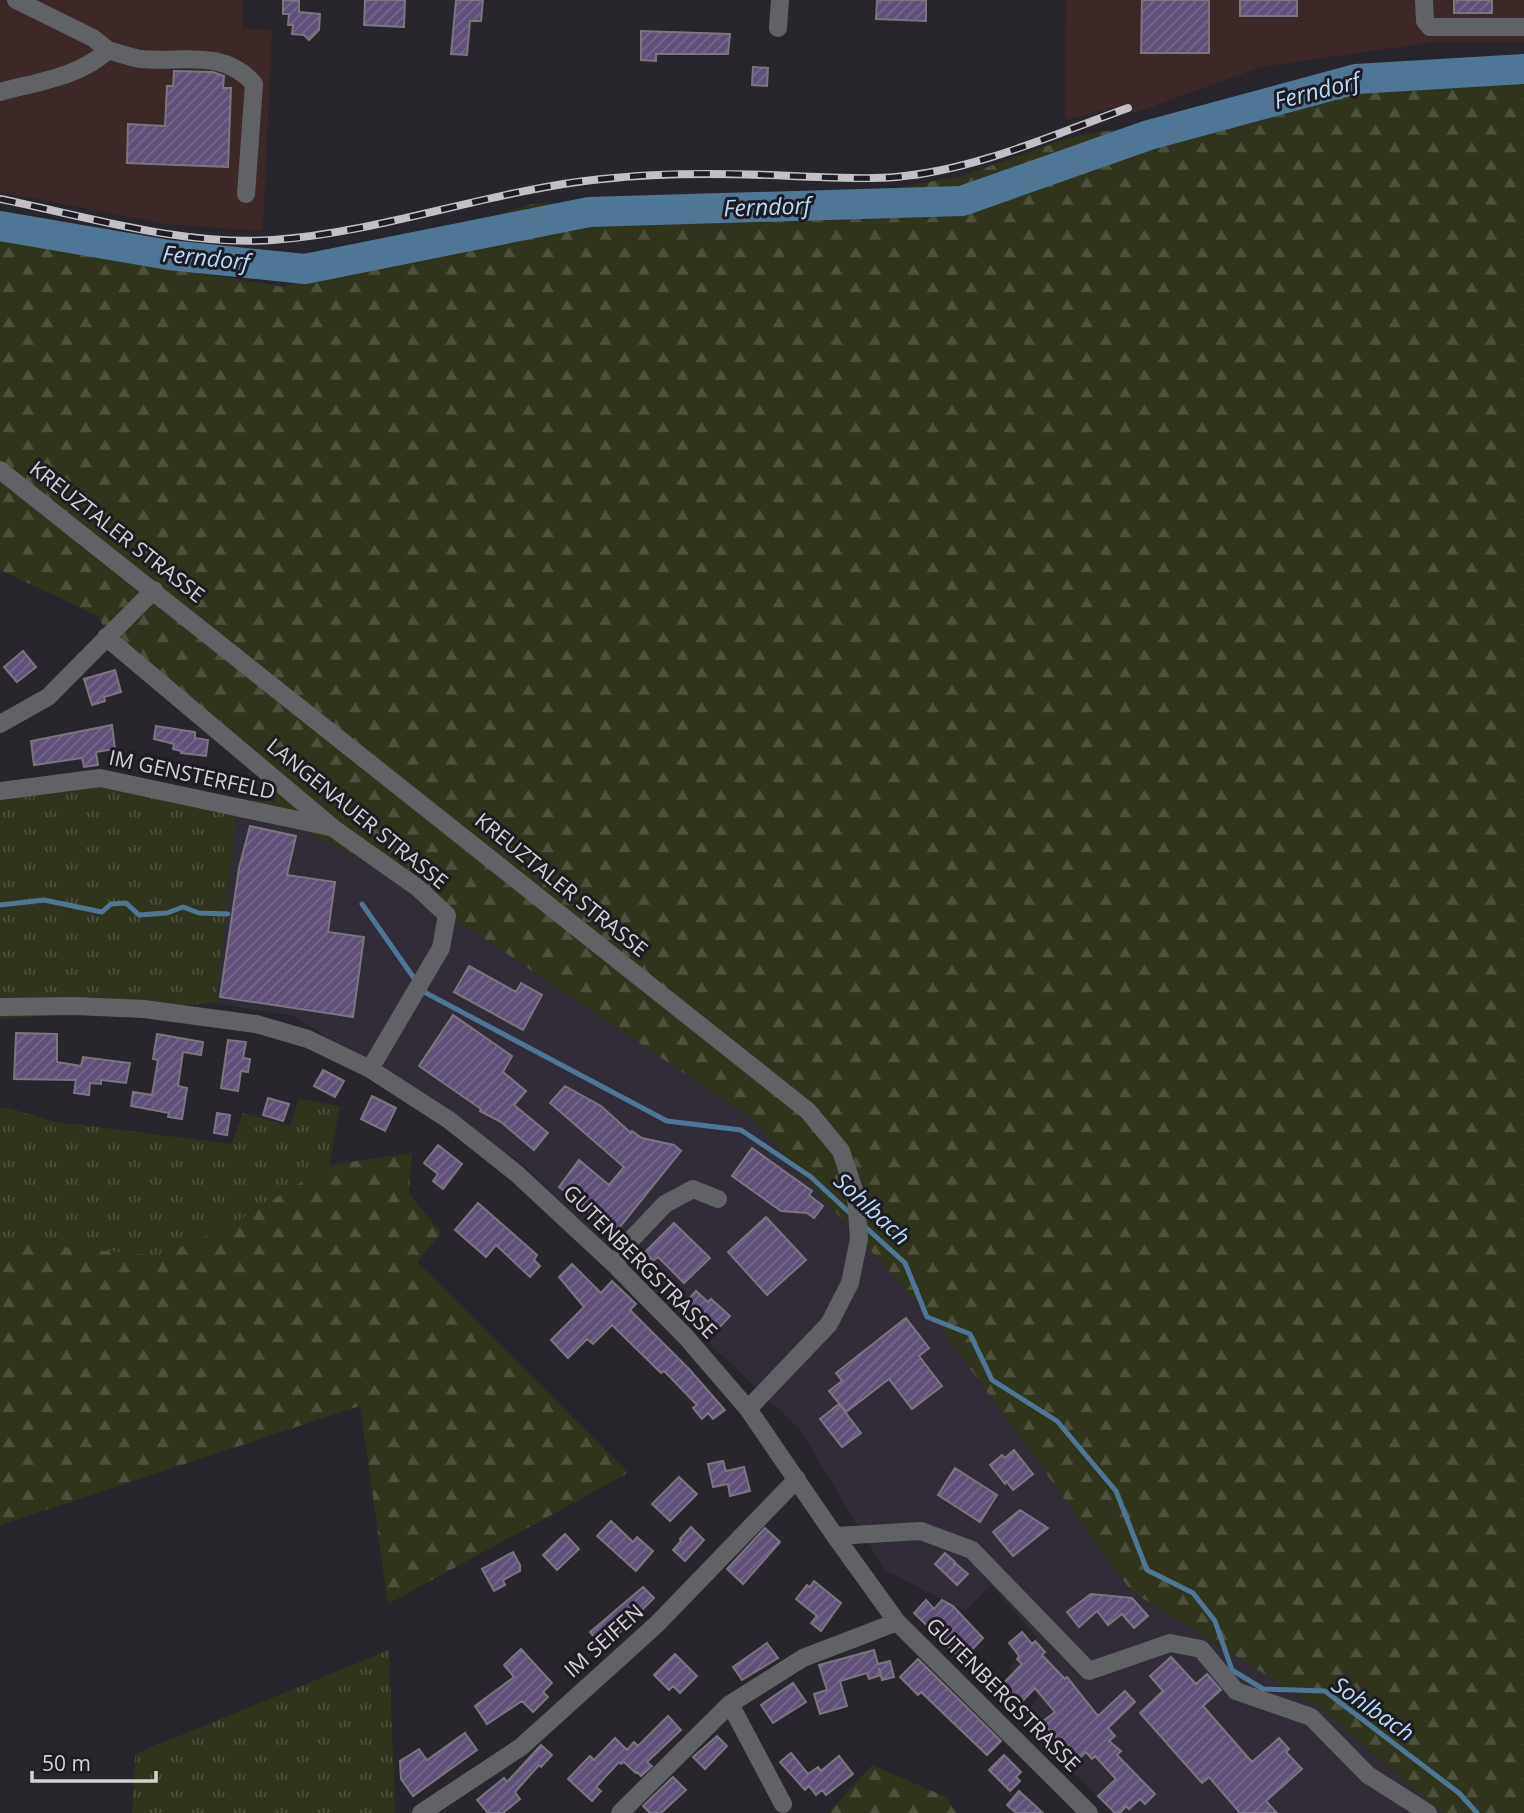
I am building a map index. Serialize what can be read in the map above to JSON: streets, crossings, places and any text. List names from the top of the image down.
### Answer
{
  "streets": {
    "street": [
      "KREUZTALER STRASSE",
      "IM GENSTERFELD",
      "LANGENAUER STRASSE",
      "GUTENBERGSTRASSE",
      "IM SEIFEN"
    ]
  },
  "crossings": [
    ["KREUZTALER STRASSE", "GUTENBERGSTRASSE"],
    ["IM GENSTERFELD", "LANGENAUER STRASSE"],
    ["LANGENAUER STRASSE", "GUTENBERGSTRASSE"],
    ["GUTENBERGSTRASSE", "IM SEIFEN"]
  ],
  "water": ["Ferndorf", "Sohlbach"],
  "scale_bar": "50 m"
}
